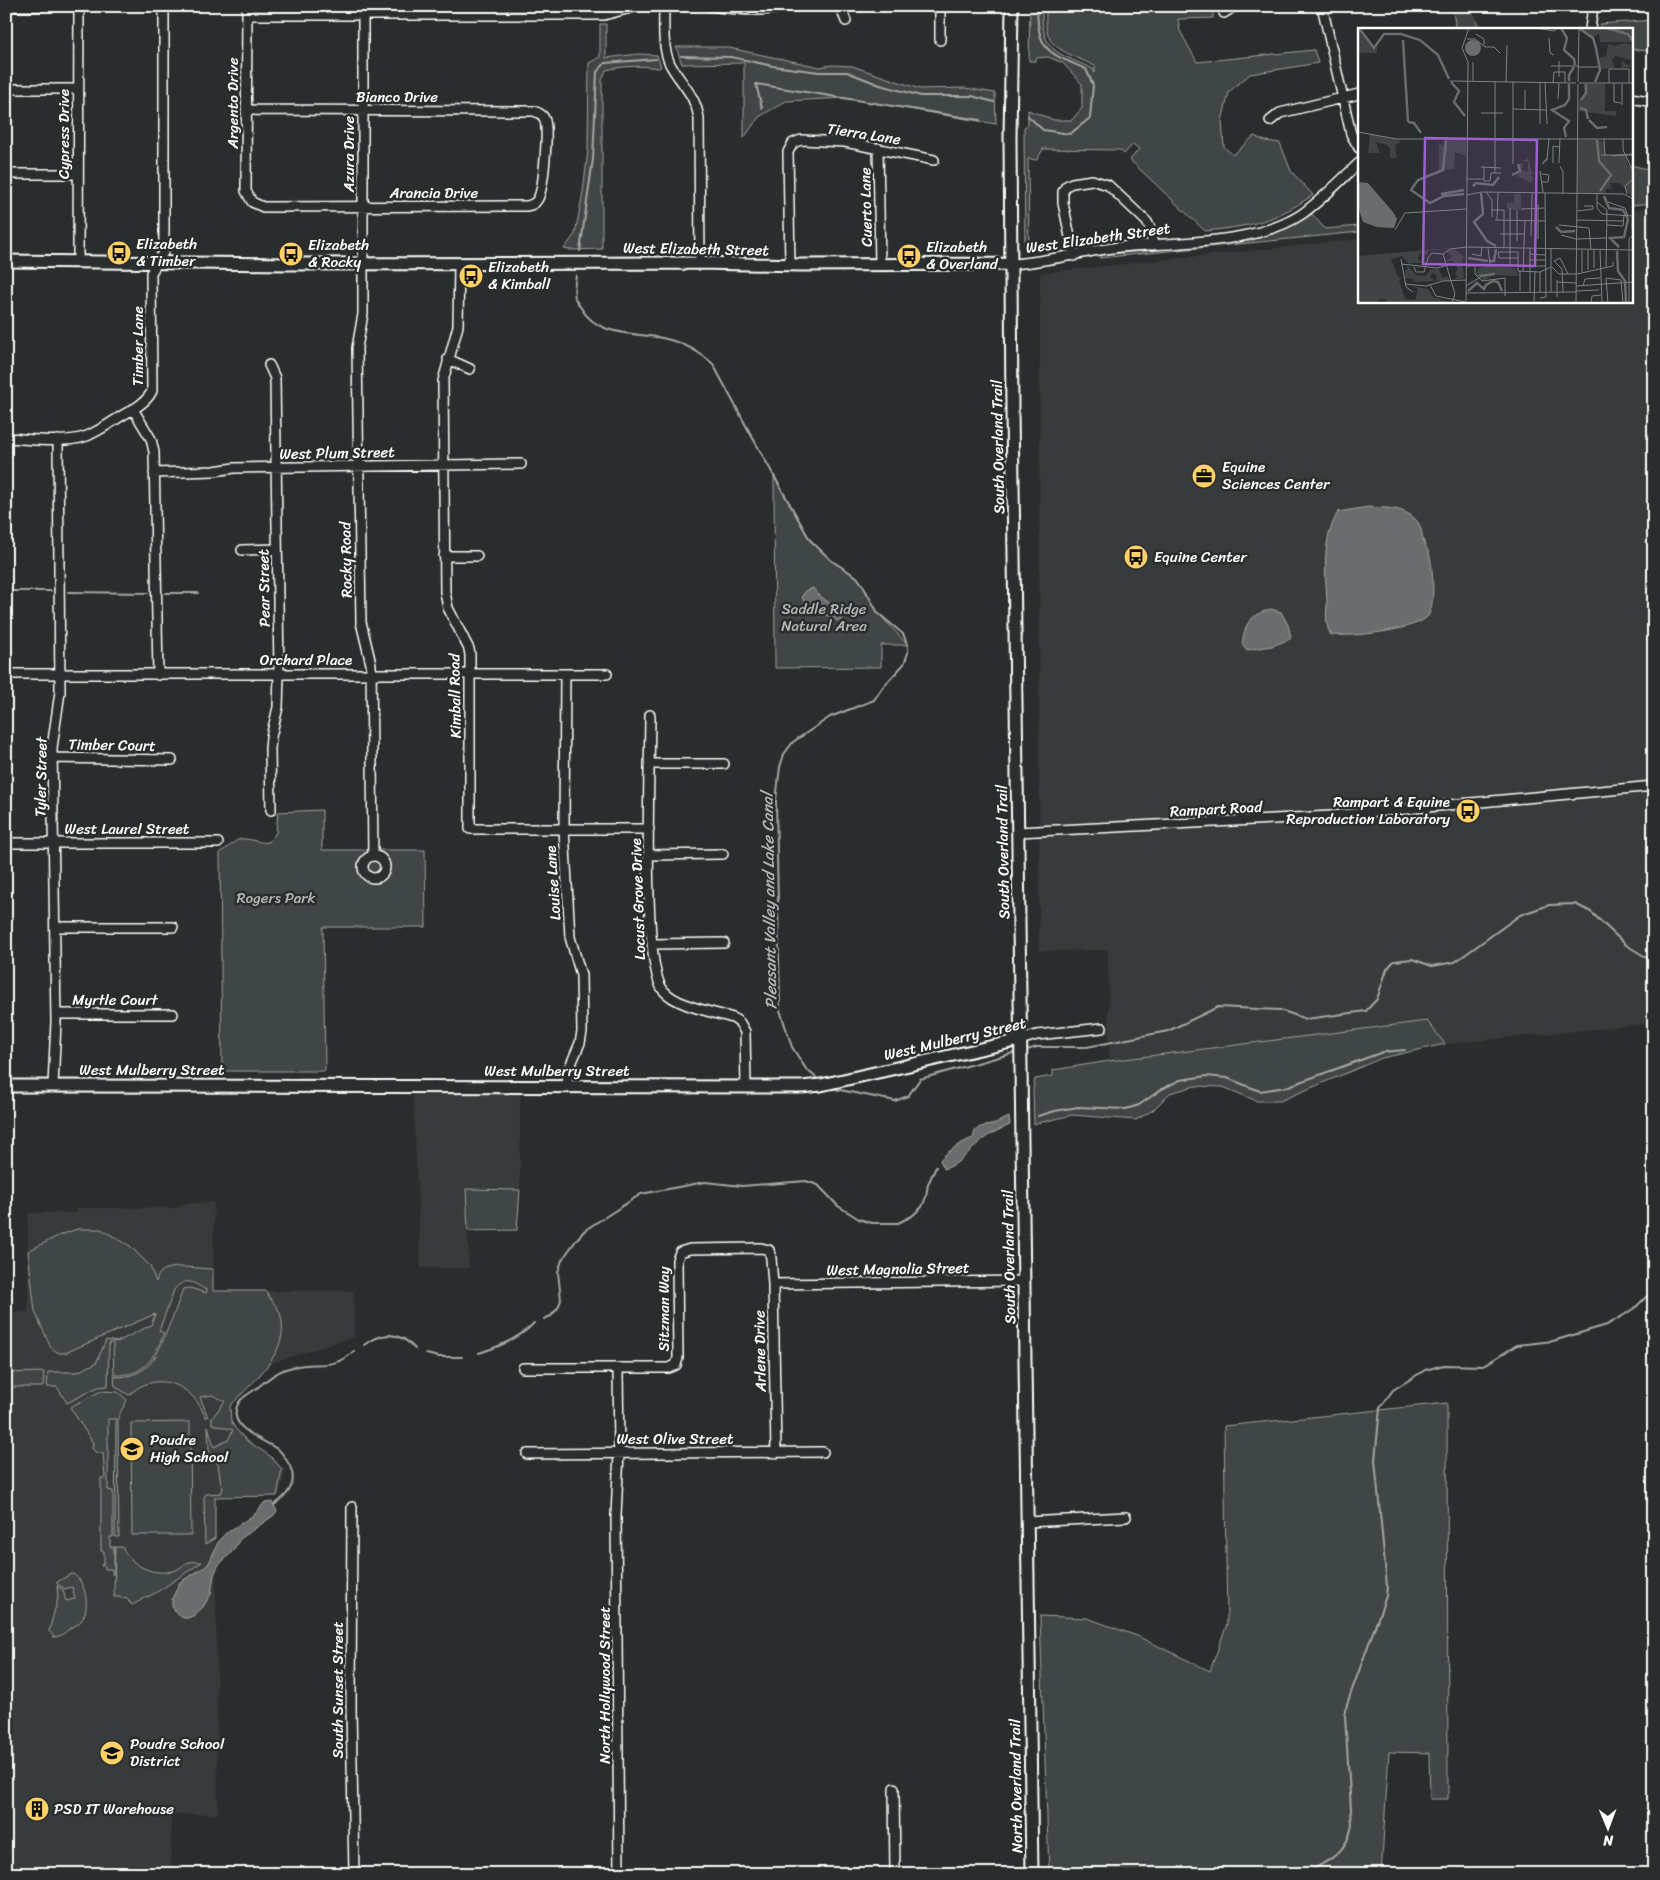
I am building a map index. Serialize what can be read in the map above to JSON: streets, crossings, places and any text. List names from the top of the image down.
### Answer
{
  "streets": {
    "main road": [
      "West Elizabeth Street",
      "South Overland Trail",
      "West Mulberry Street",
      "North Overland Trail"
    ],
    "street": [
      "Bianco Drive",
      "Argento Drive",
      "Cypress Drive",
      "Tierra Lane",
      "Azura Drive",
      "Arancia Drive",
      "Cuerto Lane",
      "Timber Lane",
      "West Plum Street",
      "Rocky Road",
      "Pear Street",
      "Orchard Place",
      "Kimball Road",
      "Timber Court",
      "Tyler Street",
      "Rampart Road",
      "West Laurel Street",
      "Louise Lane",
      "Locust Grove Drive",
      "Myrtle Court",
      "West Magnolia Street",
      "Sitzman Way",
      "Arlene Drive",
      "West Olive Street",
      "North Hollywood Street",
      "South Sunset Street"
    ]
  },
  "crossings": [
    ["Bianco Drive", "Argento Drive"],
    ["Bianco Drive", "Azura Drive"],
    ["Bianco Drive", "Arancia Drive"],
    ["Argento Drive", "Arancia Drive"],
    ["Cypress Drive", "West Elizabeth Street"],
    ["Tierra Lane", "Cuerto Lane"],
    ["Tierra Lane", "West Elizabeth Street"],
    ["Azura Drive", "Arancia Drive"],
    ["Azura Drive", "West Elizabeth Street"],
    ["Azura Drive", "Rocky Road"],
    ["Cuerto Lane", "West Elizabeth Street"],
    ["West Elizabeth Street", "Timber Lane"],
    ["West Elizabeth Street", "South Overland Trail"],
    ["West Elizabeth Street", "Rocky Road"],
    ["West Elizabeth Street", "Kimball Road"],
    ["South Overland Trail", "Rampart Road"],
    ["South Overland Trail", "West Mulberry Street"],
    ["South Overland Trail", "West Magnolia Street"],
    ["South Overland Trail", "North Overland Trail"],
    ["West Plum Street", "Rocky Road"],
    ["West Plum Street", "Pear Street"],
    ["West Plum Street", "Kimball Road"],
    ["Rocky Road", "Orchard Place"],
    ["Pear Street", "Orchard Place"],
    ["Orchard Place", "Kimball Road"],
    ["Orchard Place", "Tyler Street"],
    ["Orchard Place", "Louise Lane"],
    ["Kimball Road", "Louise Lane"],
    ["Kimball Road", "Locust Grove Drive"],
    ["Timber Court", "Tyler Street"],
    ["Tyler Street", "West Laurel Street"],
    ["Tyler Street", "Myrtle Court"],
    ["Tyler Street", "West Mulberry Street"],
    ["Louise Lane", "West Mulberry Street"],
    ["Locust Grove Drive", "West Mulberry Street"],
    ["West Magnolia Street", "Arlene Drive"],
    ["Sitzman Way", "Arlene Drive"],
    ["Sitzman Way", "North Hollywood Street"],
    ["Arlene Drive", "West Olive Street"],
    ["West Olive Street", "North Hollywood Street"]
  ],
  "water": ["Pleasant Valley and Lake Canal"],
  "parks": ["Saddle Ridge Natural Area", "Rogers Park"],
  "places": {
    "bus stop": [
      "Elizabeth & Timber",
      "Elizabeth & Rocky",
      "Elizabeth & Overland",
      "Elizabeth & Kimball",
      "Equine Center",
      "Rampart & Equine Reproduction Laboratory"
    ],
    "office": ["Equine Sciences Center"],
    "school or university": ["Poudre High School", "Poudre School District"],
    "building": ["PSD IT Warehouse"]
  },
  "north": "bottom"
}
